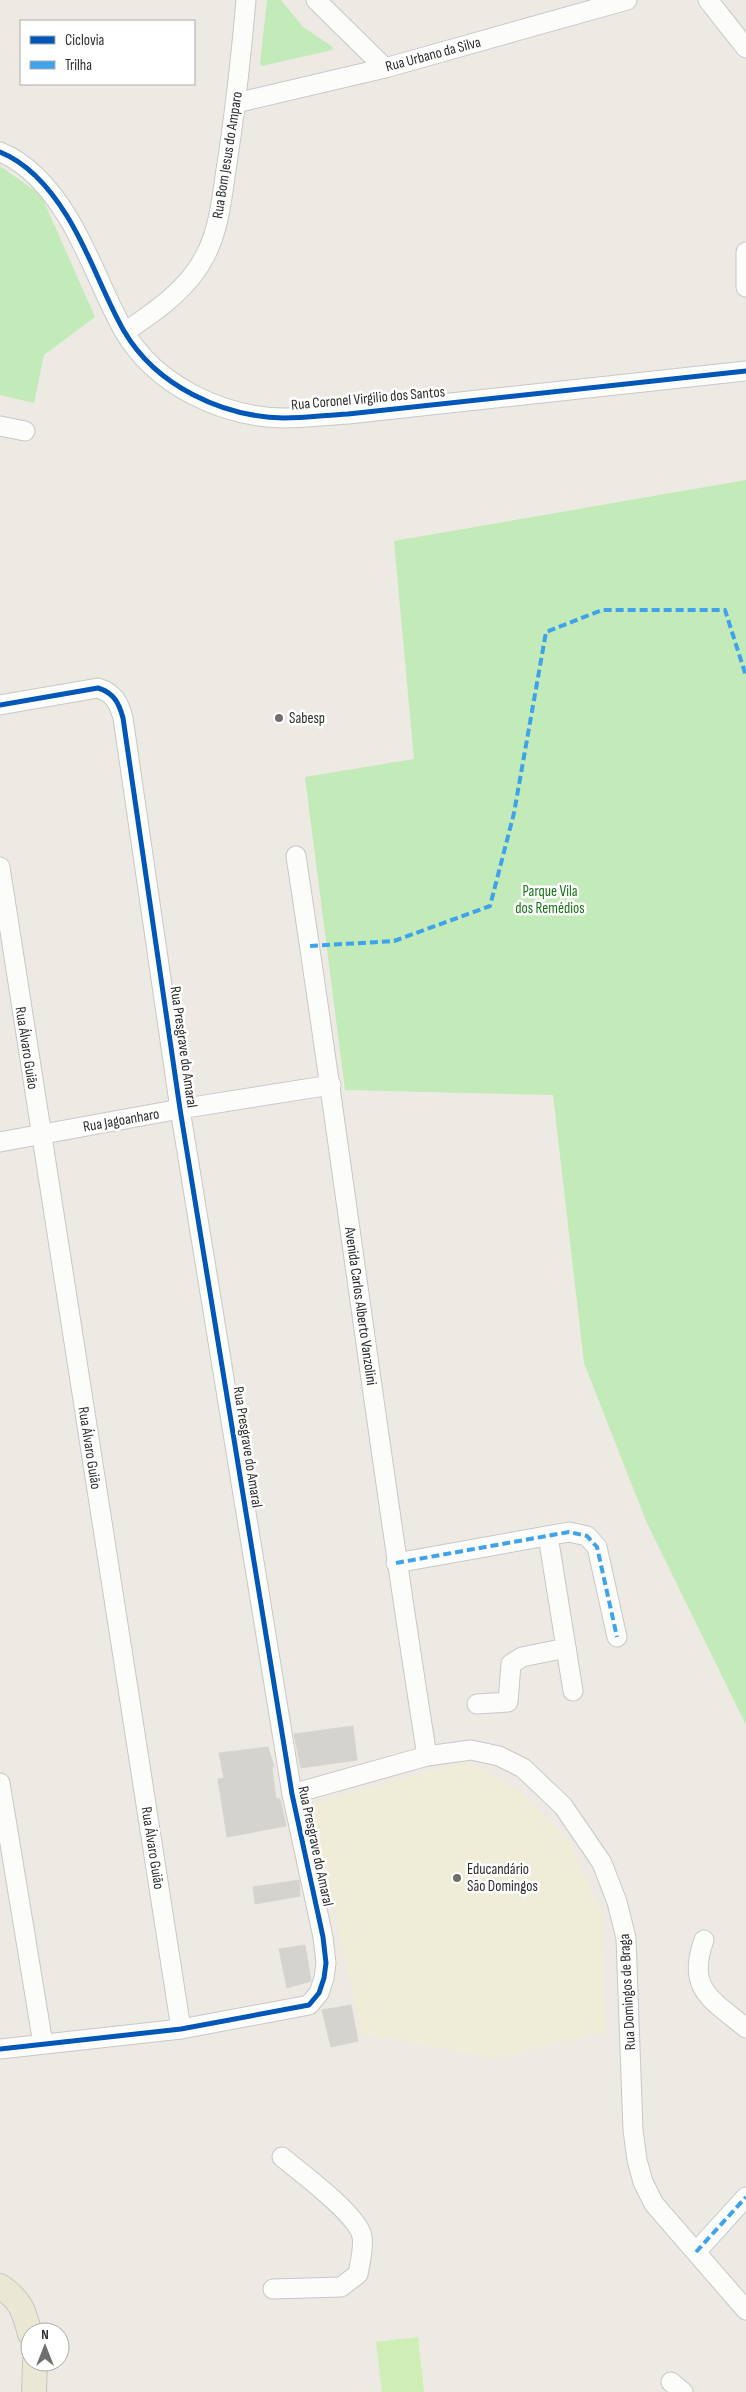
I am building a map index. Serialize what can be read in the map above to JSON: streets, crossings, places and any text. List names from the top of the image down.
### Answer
{
  "streets": {
    "street": [
      "Rua Urbano da Silva",
      "Rua Bom Jesus do Amparo",
      "Rua Coronel Virgilio dos Santos",
      "Rua Presgrave do Amaral",
      "Rua Álvaro Guião",
      "Rua Jagoanharo",
      "Avenida Carlos Alberto Vanzolini",
      "Rua Domingos de Braga"
    ]
  },
  "crossings": [
    ["Rua Urbano da Silva", "Rua Bom Jesus do Amparo"],
    ["Rua Bom Jesus do Amparo", "Rua Coronel Virgilio dos Santos"],
    ["Rua Presgrave do Amaral", "Rua Álvaro Guião"],
    ["Rua Presgrave do Amaral", "Rua Jagoanharo"],
    ["Rua Presgrave do Amaral", "Rua Domingos de Braga"],
    ["Rua Álvaro Guião", "Rua Jagoanharo"],
    ["Rua Jagoanharo", "Avenida Carlos Alberto Vanzolini"],
    ["Avenida Carlos Alberto Vanzolini", "Rua Domingos de Braga"]
  ],
  "parks": ["Parque Vila dos Remédios"],
  "places": ["Sabesp", "Educandário São Domingos"],
  "legend": ["Ciclovia", "Trilha"],
  "north": "top"
}
